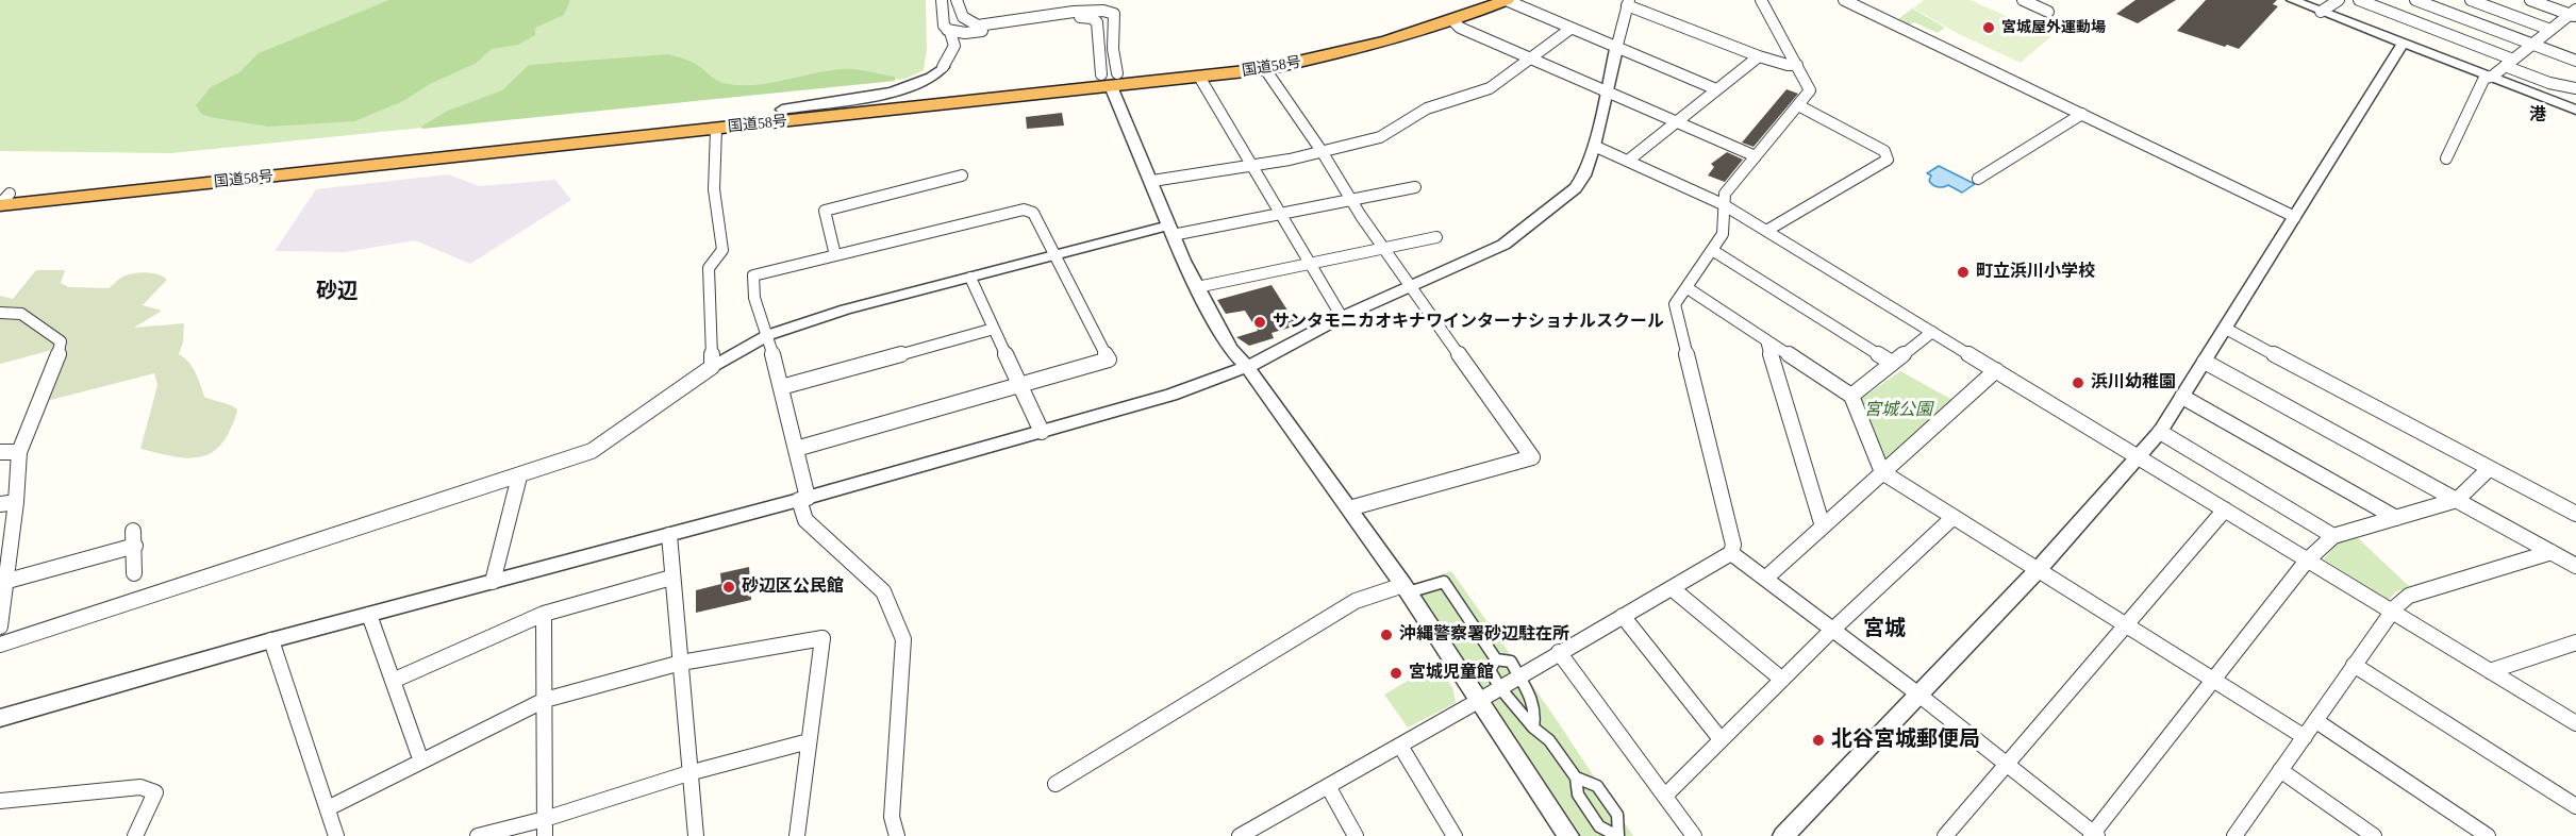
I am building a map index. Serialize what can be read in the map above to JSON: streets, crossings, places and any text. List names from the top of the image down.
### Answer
{
  "streets": {
    "highway": ["国道58号"]
  },
  "districts": ["港", "砂辺", "宮城"],
  "parks": ["宮城公園"],
  "places": [
    "宮城屋外運動場",
    "町立浜川小学校",
    "サンタモニカオキナワインターナショナルスクール",
    "浜川幼稚園",
    "砂辺区公民館",
    "沖縄警察署砂辺駐在所",
    "宮城児童館",
    "北谷宮城郵便局"
  ]
}
